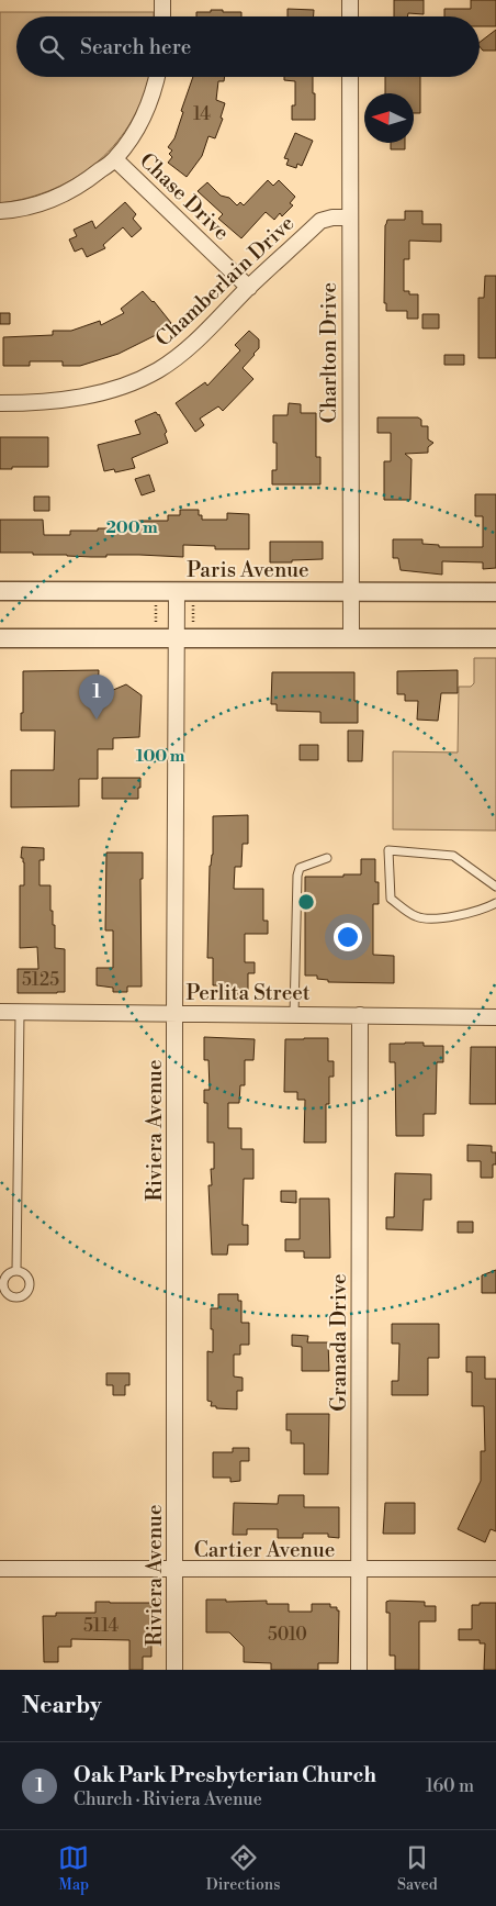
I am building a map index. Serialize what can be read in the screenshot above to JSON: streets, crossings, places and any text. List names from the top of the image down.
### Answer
{
  "streets": {
    "street": [
      "Chase Drive",
      "Chamberlain Drive",
      "Charlton Drive",
      "Paris Avenue",
      "Perlita Street",
      "Riviera Avenue",
      "Granada Drive",
      "Cartier Avenue"
    ]
  },
  "crossings": [
    ["Chase Drive", "Chamberlain Drive"],
    ["Chamberlain Drive", "Charlton Drive"],
    ["Charlton Drive", "Paris Avenue"],
    ["Paris Avenue", "Riviera Avenue"],
    ["Perlita Street", "Riviera Avenue"],
    ["Perlita Street", "Granada Drive"],
    ["Riviera Avenue", "Cartier Avenue"],
    ["Granada Drive", "Cartier Avenue"]
  ],
  "house_numbers": [
    "14",
    "5125",
    "5114",
    "5010"
  ],
  "north": "left",
  "page": {
    "search": "Search here",
    "pins": "1",
    "heading": "Nearby",
    "list": [
      {
        "mark": "1",
        "name": "Oak Park Presbyterian Church",
        "note": "Church · Riviera Avenue",
        "value": "160 m"
      }
    ],
    "nav": ["Map", "Directions", "Saved"]
  },
  "rings": ["200 m", "100 m"]
}
